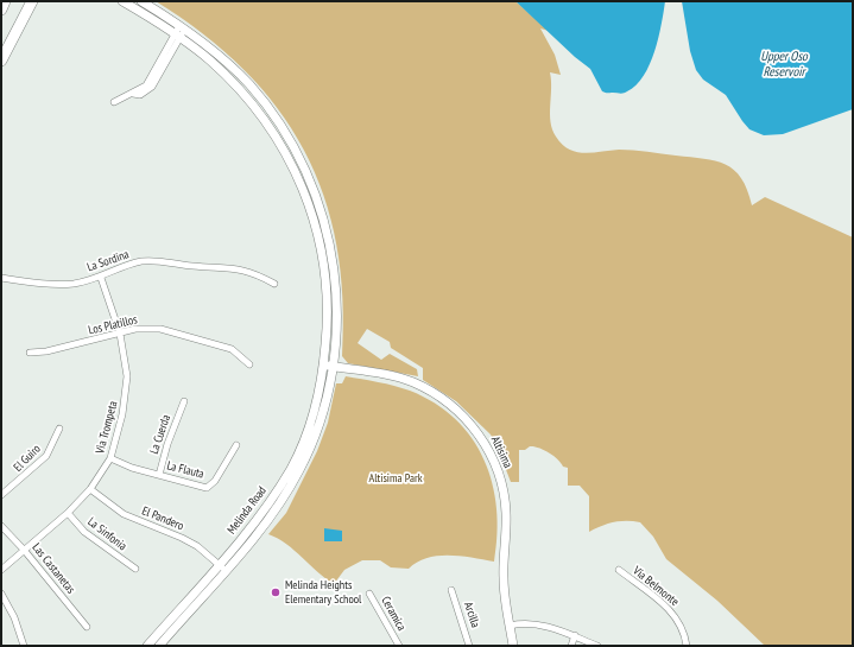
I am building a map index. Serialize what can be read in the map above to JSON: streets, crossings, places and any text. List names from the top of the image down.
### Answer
{
  "streets": {
    "main road": ["Altisima", "Melinda Road"],
    "street": [
      "La Sordina",
      "Los Platillos",
      "Via Trompeta",
      "La Cuerda",
      "El Guiro",
      "La Flauta",
      "El Pandero",
      "La Sinfonia",
      "Las Castanetas",
      "Via Belmonte",
      "Ceramica",
      "Arcilla"
    ]
  },
  "crossings": [
    ["La Sordina", "Via Trompeta"],
    ["Los Platillos", "Via Trompeta"],
    ["Via Trompeta", "La Flauta"],
    ["Via Trompeta", "El Pandero"],
    ["Via Trompeta", "La Sinfonia"],
    ["Via Trompeta", "Las Castanetas"],
    ["La Cuerda", "La Flauta"],
    ["Altisima", "Melinda Road"],
    ["Melinda Road", "El Pandero"]
  ],
  "water": ["Upper Oso Reservoir"],
  "parks": ["Altisima Park"],
  "places": ["Melinda Heights Elementary School"]
}
